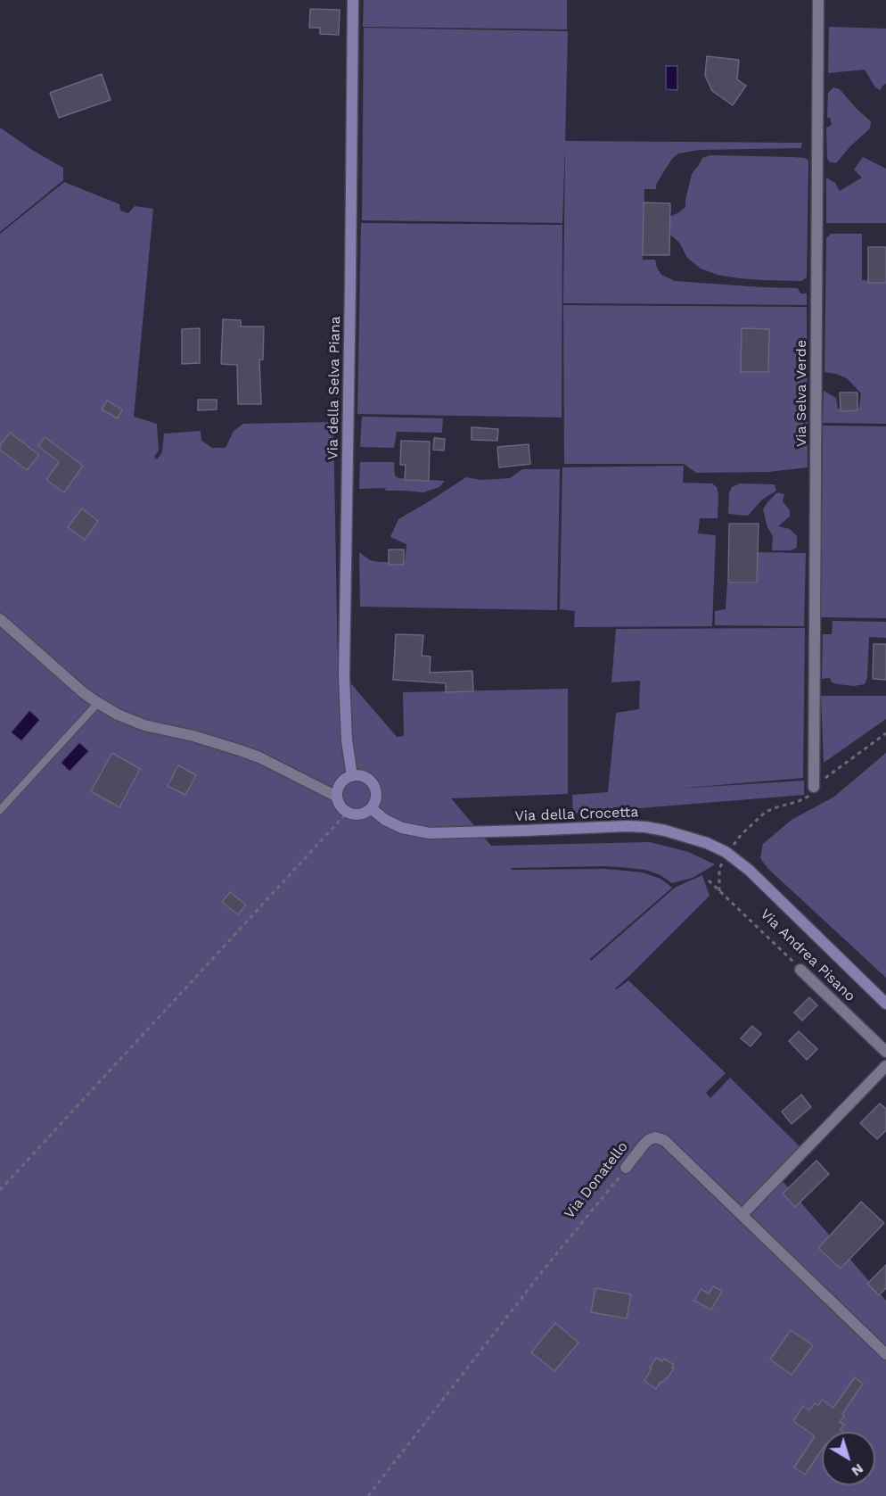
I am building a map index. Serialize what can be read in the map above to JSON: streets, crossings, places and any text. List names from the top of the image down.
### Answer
{
  "streets": {
    "street": [
      "Via della Selva Piana",
      "Via Selva Verde",
      "Via della Crocetta",
      "Via Andrea Pisano",
      "Via Donatello"
    ]
  },
  "crossings": [
    ["Via della Selva Piana", "Via della Crocetta"]
  ],
  "north": "bottom right"
}
